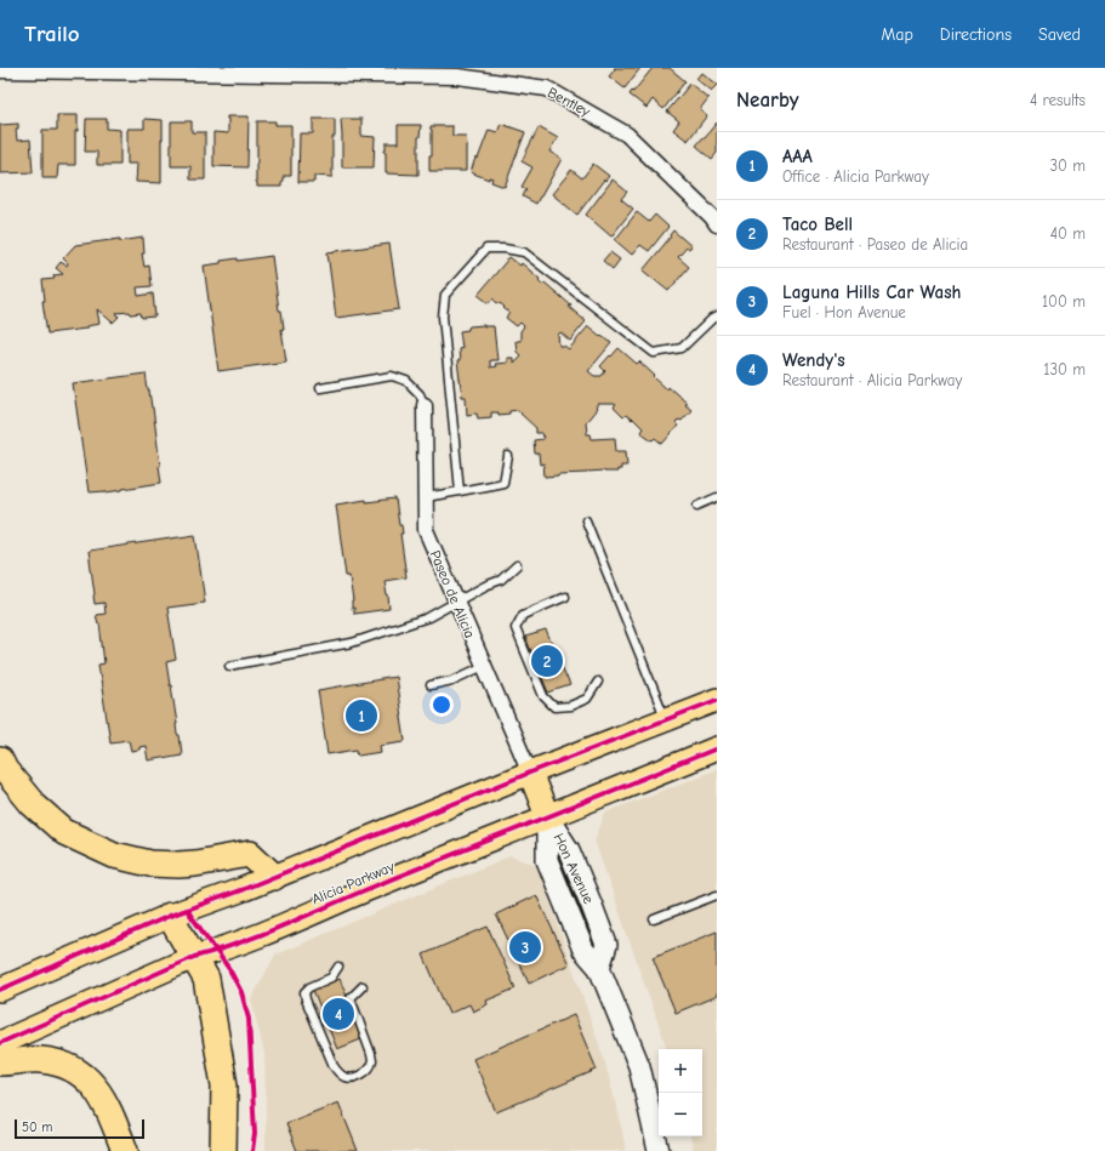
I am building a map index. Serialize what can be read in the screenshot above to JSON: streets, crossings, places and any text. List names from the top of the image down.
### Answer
{
  "streets": {
    "main road": ["Alicia Parkway"],
    "street": ["Bentley", "Paseo de Alicia", "Hon Avenue"]
  },
  "crossings": [
    ["Hon Avenue", "Alicia Parkway"]
  ],
  "scale_bar": "50 m",
  "page": {
    "header": "Trailo",
    "nav": ["Map", "Directions", "Saved"],
    "heading": ["Nearby", "4 results"],
    "list": [
      {
        "mark": "1",
        "name": "AAA",
        "note": "Office · Alicia Parkway",
        "value": "30 m"
      },
      {
        "mark": "2",
        "name": "Taco Bell",
        "note": "Restaurant · Paseo de Alicia",
        "value": "40 m"
      },
      {
        "mark": "3",
        "name": "Laguna Hills Car Wash",
        "note": "Fuel · Hon Avenue",
        "value": "100 m"
      },
      {
        "mark": "4",
        "name": "Wendy's",
        "note": "Restaurant · Alicia Parkway",
        "value": "130 m"
      }
    ],
    "pins": [
      "2",
      "1",
      "3",
      "4"
    ],
    "map_buttons": ["+", "−"],
    "scale": "50 m"
  }
}
